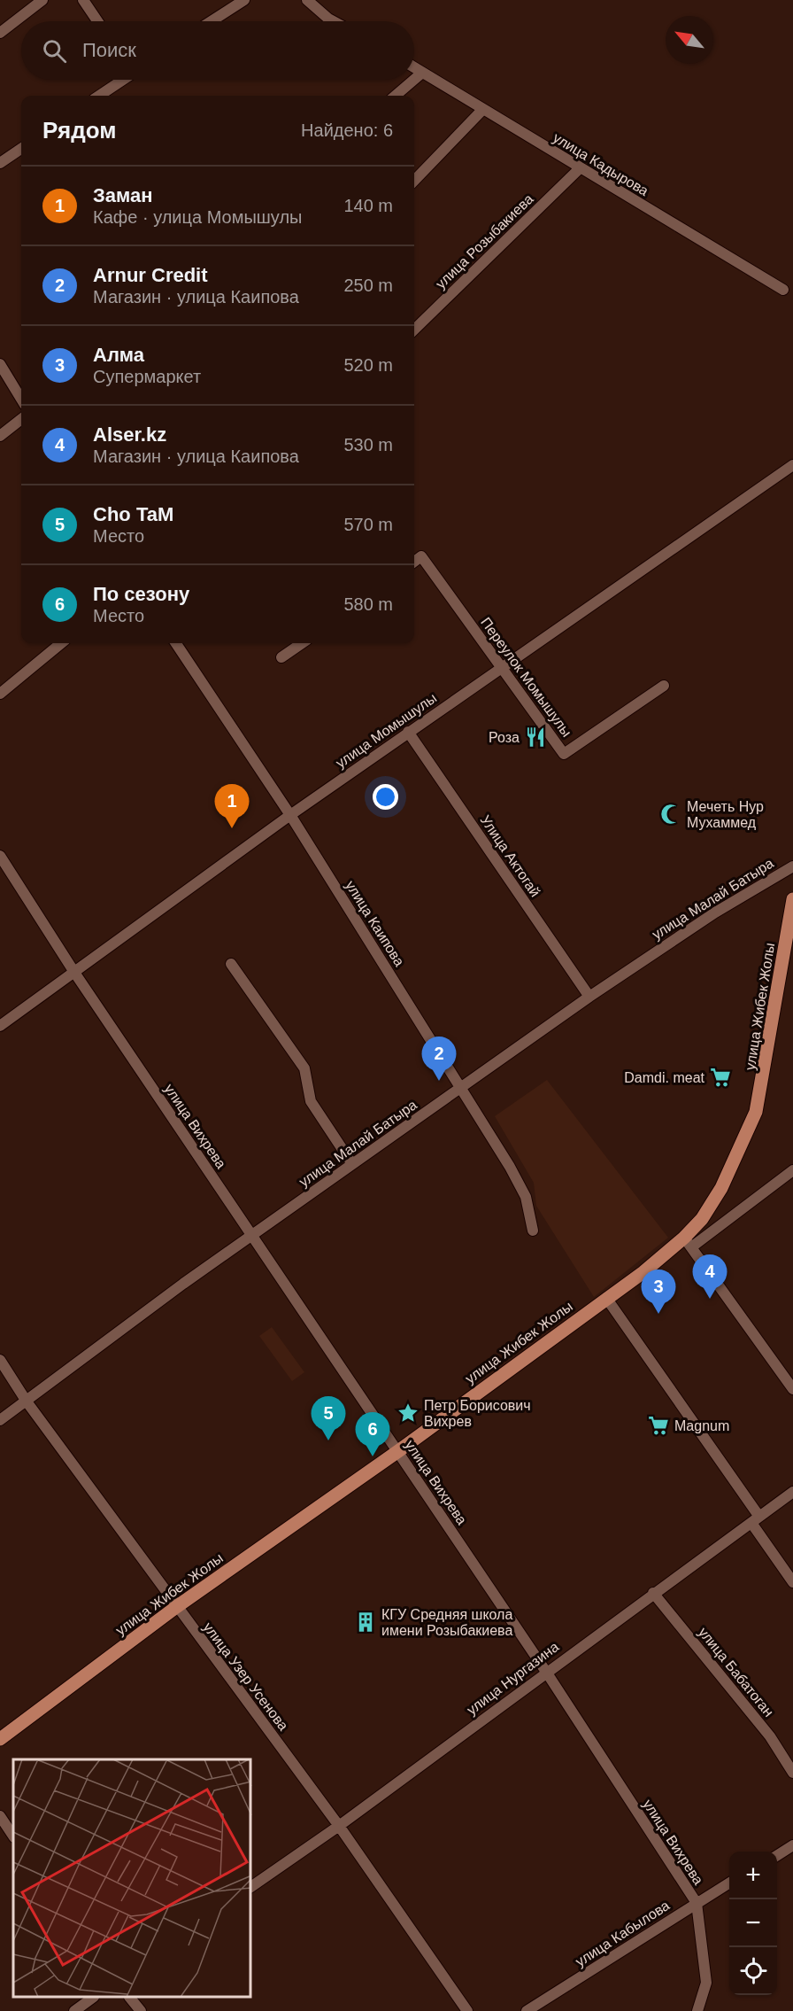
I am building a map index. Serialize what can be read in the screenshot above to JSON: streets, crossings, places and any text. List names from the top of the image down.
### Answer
{
  "streets": {
    "main road": ["улица Жибек Жолы"],
    "street": [
      "улица Кадырова",
      "улица Розыбакиева",
      "Переулок Момышулы",
      "улица Момышулы",
      "Улица Актогай",
      "улица Малай Батыра",
      "улица Каипова",
      "улица Вихрева",
      "улица Бабатоган",
      "улица Узер Усенова",
      "улица Нургазина",
      "улица Кабылова"
    ]
  },
  "crossings": [
    ["улица Кадырова", "улица Розыбакиева"],
    ["Переулок Момышулы", "улица Момышулы"],
    ["улица Момышулы", "Улица Актогай"],
    ["улица Момышулы", "улица Каипова"],
    ["улица Момышулы", "улица Вихрева"],
    ["Улица Актогай", "улица Малай Батыра"],
    ["улица Малай Батыра", "улица Каипова"],
    ["улица Малай Батыра", "улица Вихрева"],
    ["улица Малай Батыра", "улица Узер Усенова"],
    ["улица Жибек Жолы", "улица Вихрева"],
    ["улица Жибек Жолы", "улица Узер Усенова"],
    ["улица Вихрева", "улица Нургазина"],
    ["улица Вихрева", "улица Кабылова"],
    ["улица Бабатоган", "улица Нургазина"],
    ["улица Узер Усенова", "улица Нургазина"]
  ],
  "places": {
    "restaurant": ["Роза"],
    "mosque": ["Мечеть Нур Мухаммед"],
    "supermarket": ["Damdi. meat", "Magnum"],
    "place": ["Петр Борисович Вихрев"],
    "building": ["КГУ Средняя школа имени Розыбакиева"]
  },
  "north": "top left",
  "page": {
    "search": "Поиск",
    "heading": ["Рядом", "Найдено: 6"],
    "list": [
      {
        "mark": "1",
        "name": "Заман",
        "note": "Кафе · улица Момышулы",
        "value": "140 m"
      },
      {
        "mark": "2",
        "name": "Arnur Credit",
        "note": "Магазин · улица Каипова",
        "value": "250 m"
      },
      {
        "mark": "3",
        "name": "Алма",
        "note": "Супермаркет",
        "value": "520 m"
      },
      {
        "mark": "4",
        "name": "Alser.kz",
        "note": "Магазин · улица Каипова",
        "value": "530 m"
      },
      {
        "mark": "5",
        "name": "Cho TaM",
        "note": "Место",
        "value": "570 m"
      },
      {
        "mark": "6",
        "name": "По сезону",
        "note": "Место",
        "value": "580 m"
      }
    ],
    "pins": [
      "1",
      "2",
      "4",
      "3",
      "5",
      "6"
    ],
    "map_buttons": ["+", "−"]
  }
}
